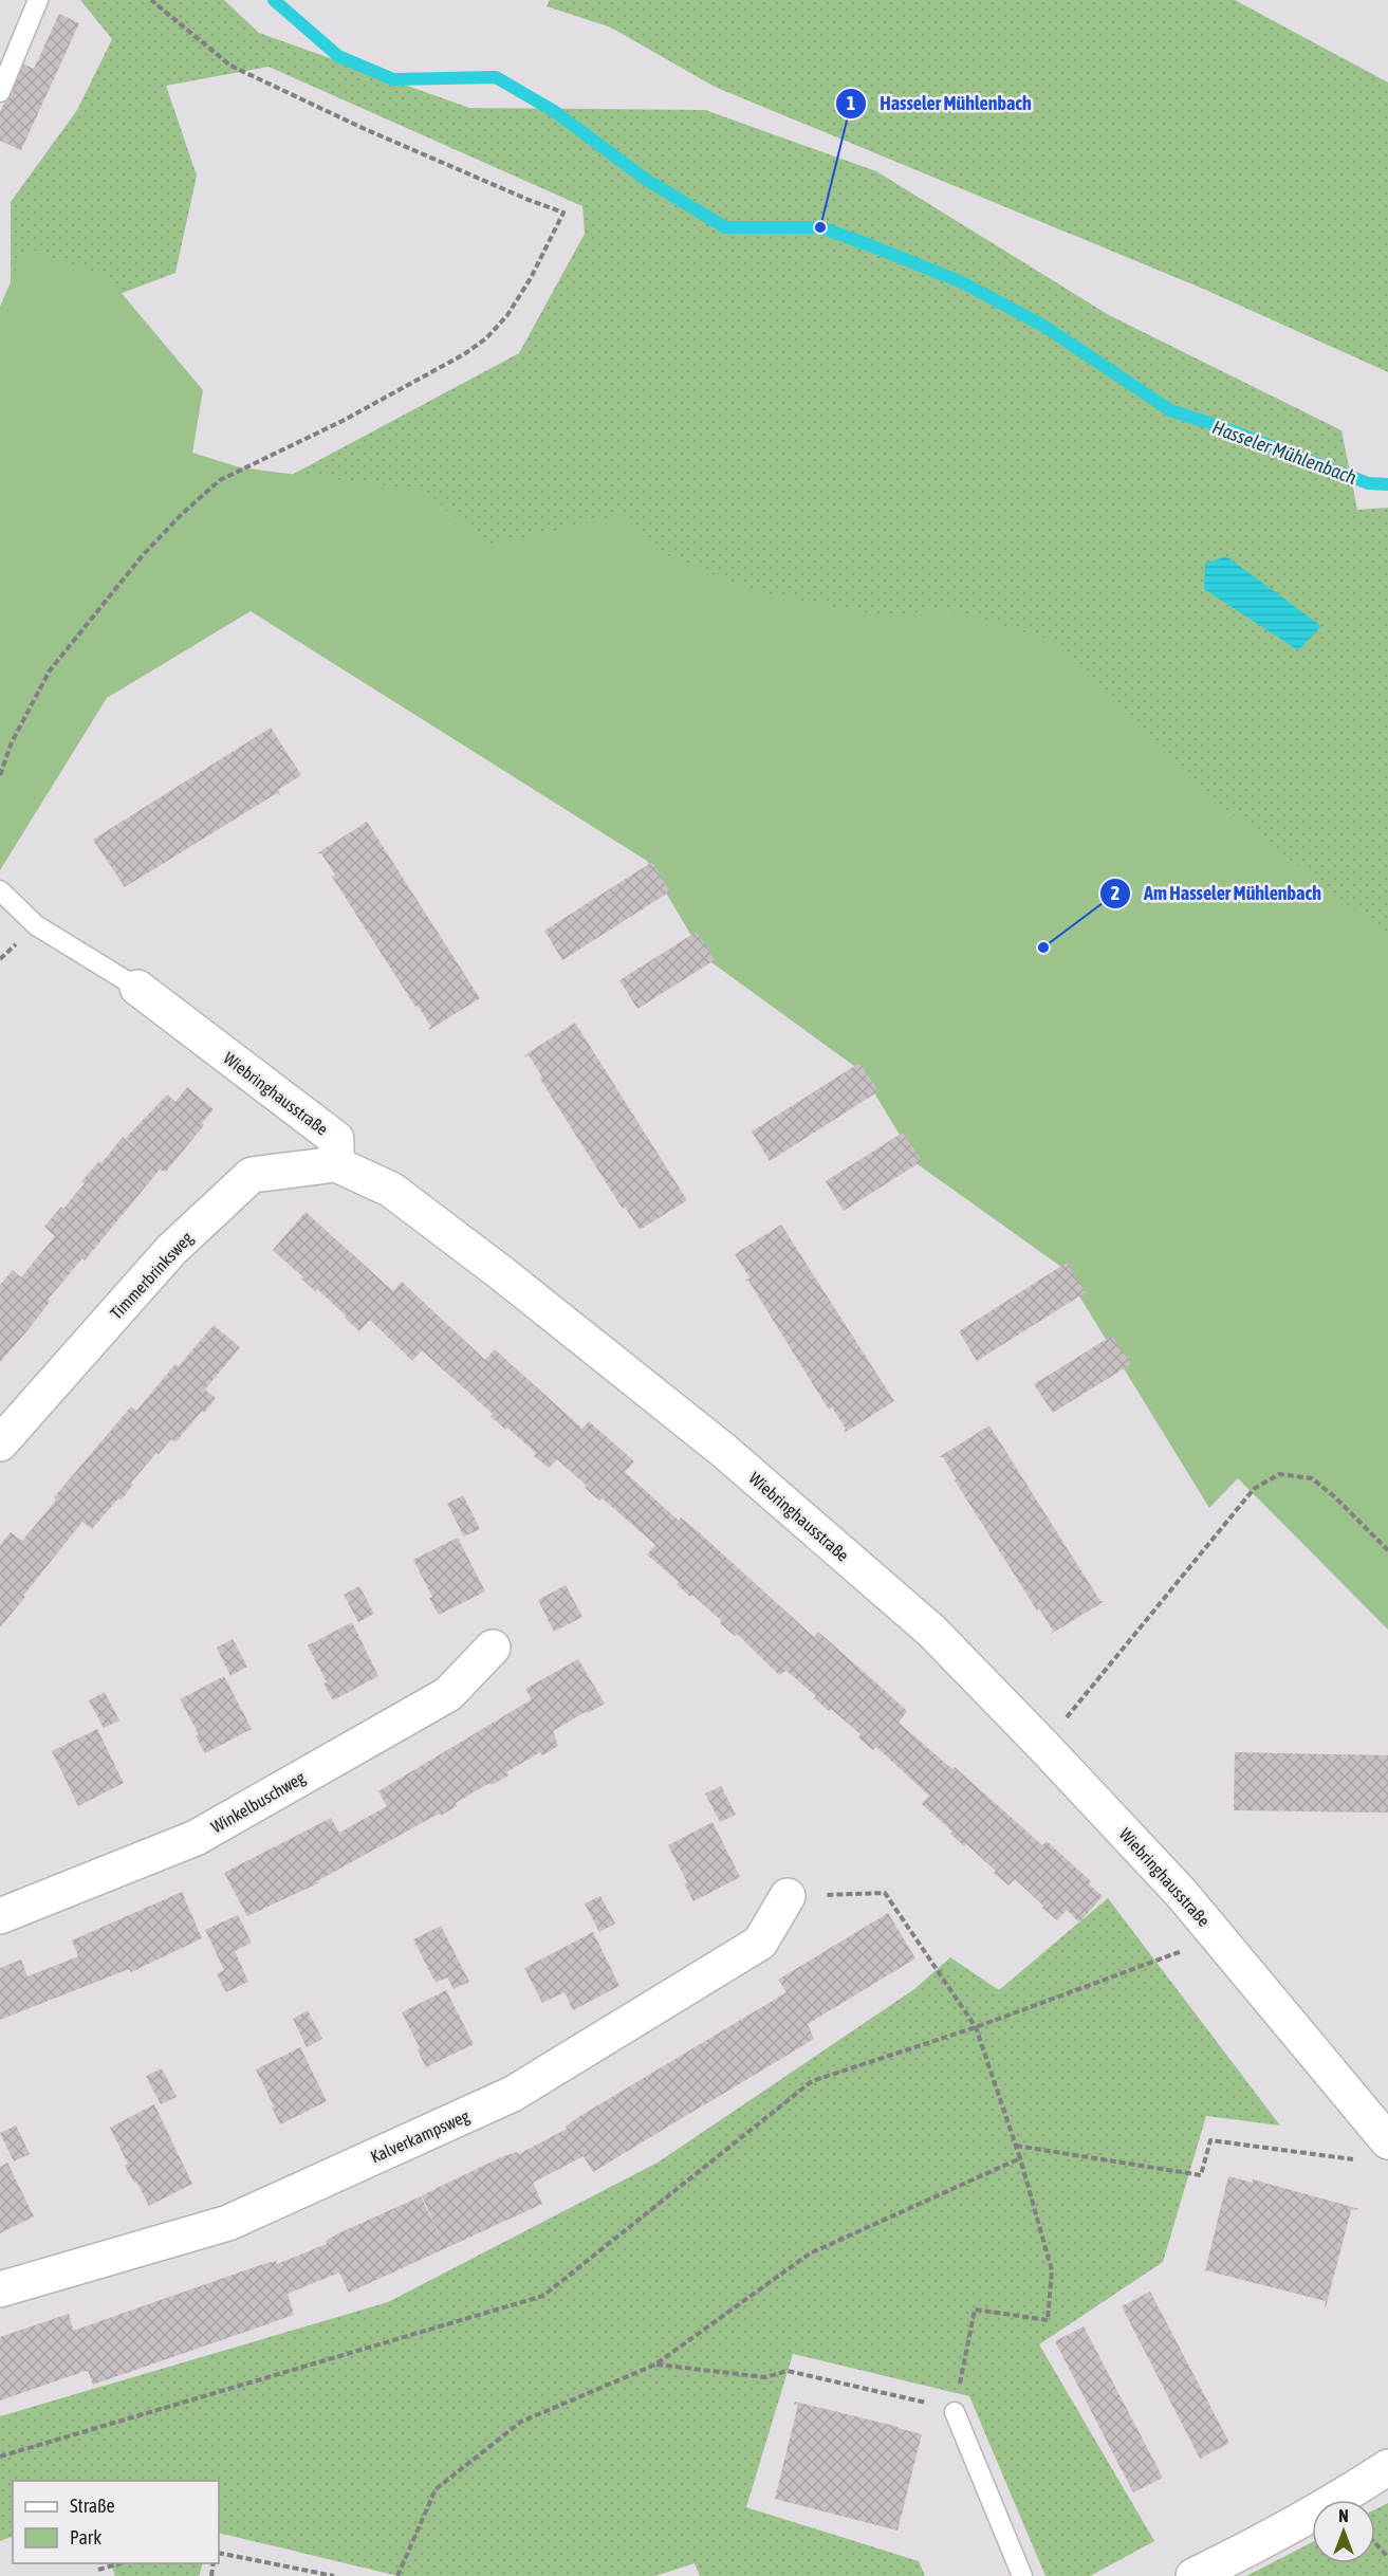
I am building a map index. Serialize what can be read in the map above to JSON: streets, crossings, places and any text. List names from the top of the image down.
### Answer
{
  "streets": {
    "street": [
      "Wiebringhausstraße",
      "Timmerbrinksweg",
      "Winkelbuschweg",
      "Kalverkampsweg"
    ]
  },
  "crossings": [
    ["Wiebringhausstraße", "Timmerbrinksweg"]
  ],
  "water": ["Hasseler Mühlenbach"],
  "places": ["Hasseler Mühlenbach", "Am Hasseler Mühlenbach"],
  "legend": ["Straße", "Park"],
  "north": "top"
}
